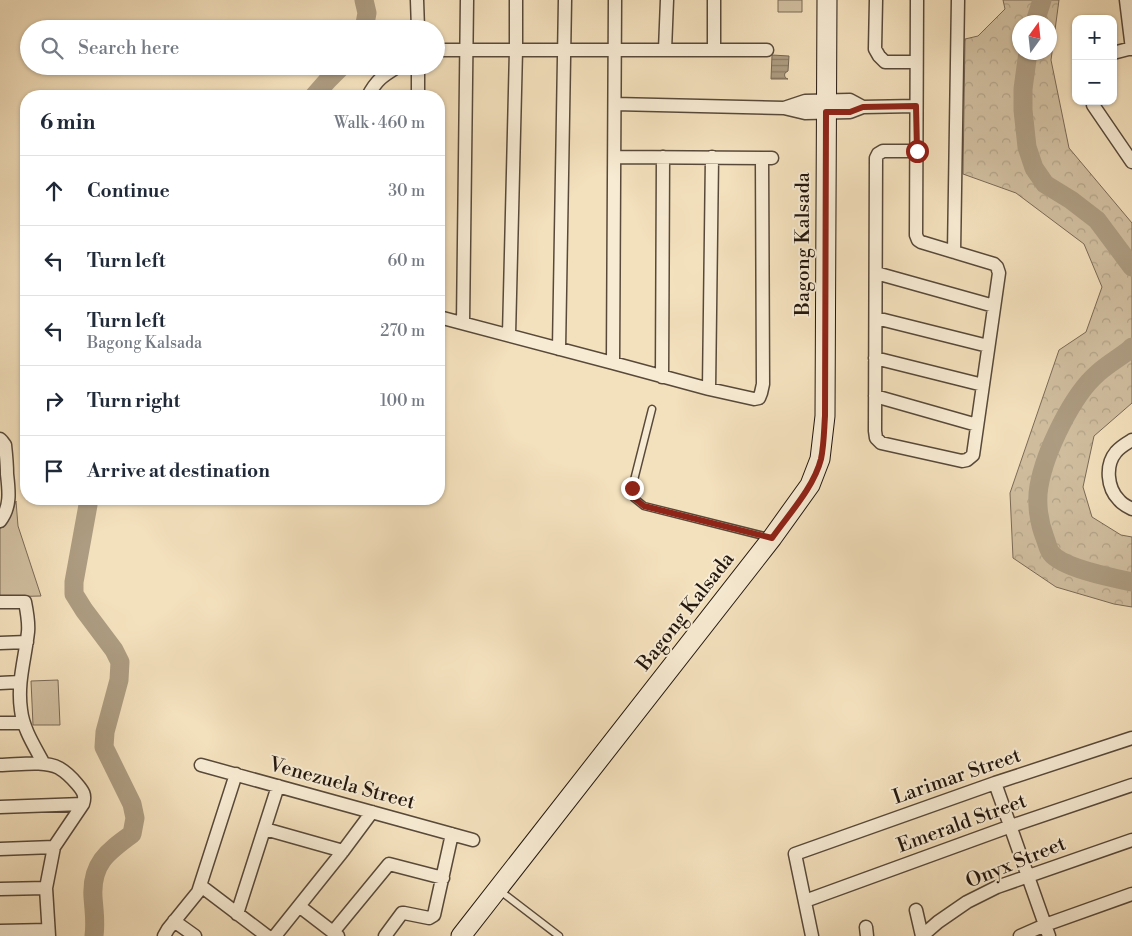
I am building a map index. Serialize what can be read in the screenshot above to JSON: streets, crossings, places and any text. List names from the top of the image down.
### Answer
{
  "streets": {
    "street": [
      "Bagong Kalsada",
      "Larimar Street",
      "Venezuela Street",
      "Emerald Street",
      "Onyx Street"
    ]
  },
  "crossings": [
    ["Larimar Street", "Emerald Street"]
  ],
  "north": "top",
  "page": {
    "map_buttons": ["+", "−"],
    "search": "Search here",
    "heading": ["6 min", "Walk · 460 m"],
    "list": [
      ["Continue", "30 m"],
      ["Turn left", "60 m"],
      ["Turn left", "Bagong Kalsada", "270 m"],
      ["Turn right", "100 m"],
      "Arrive at destination"
    ]
  }
}
